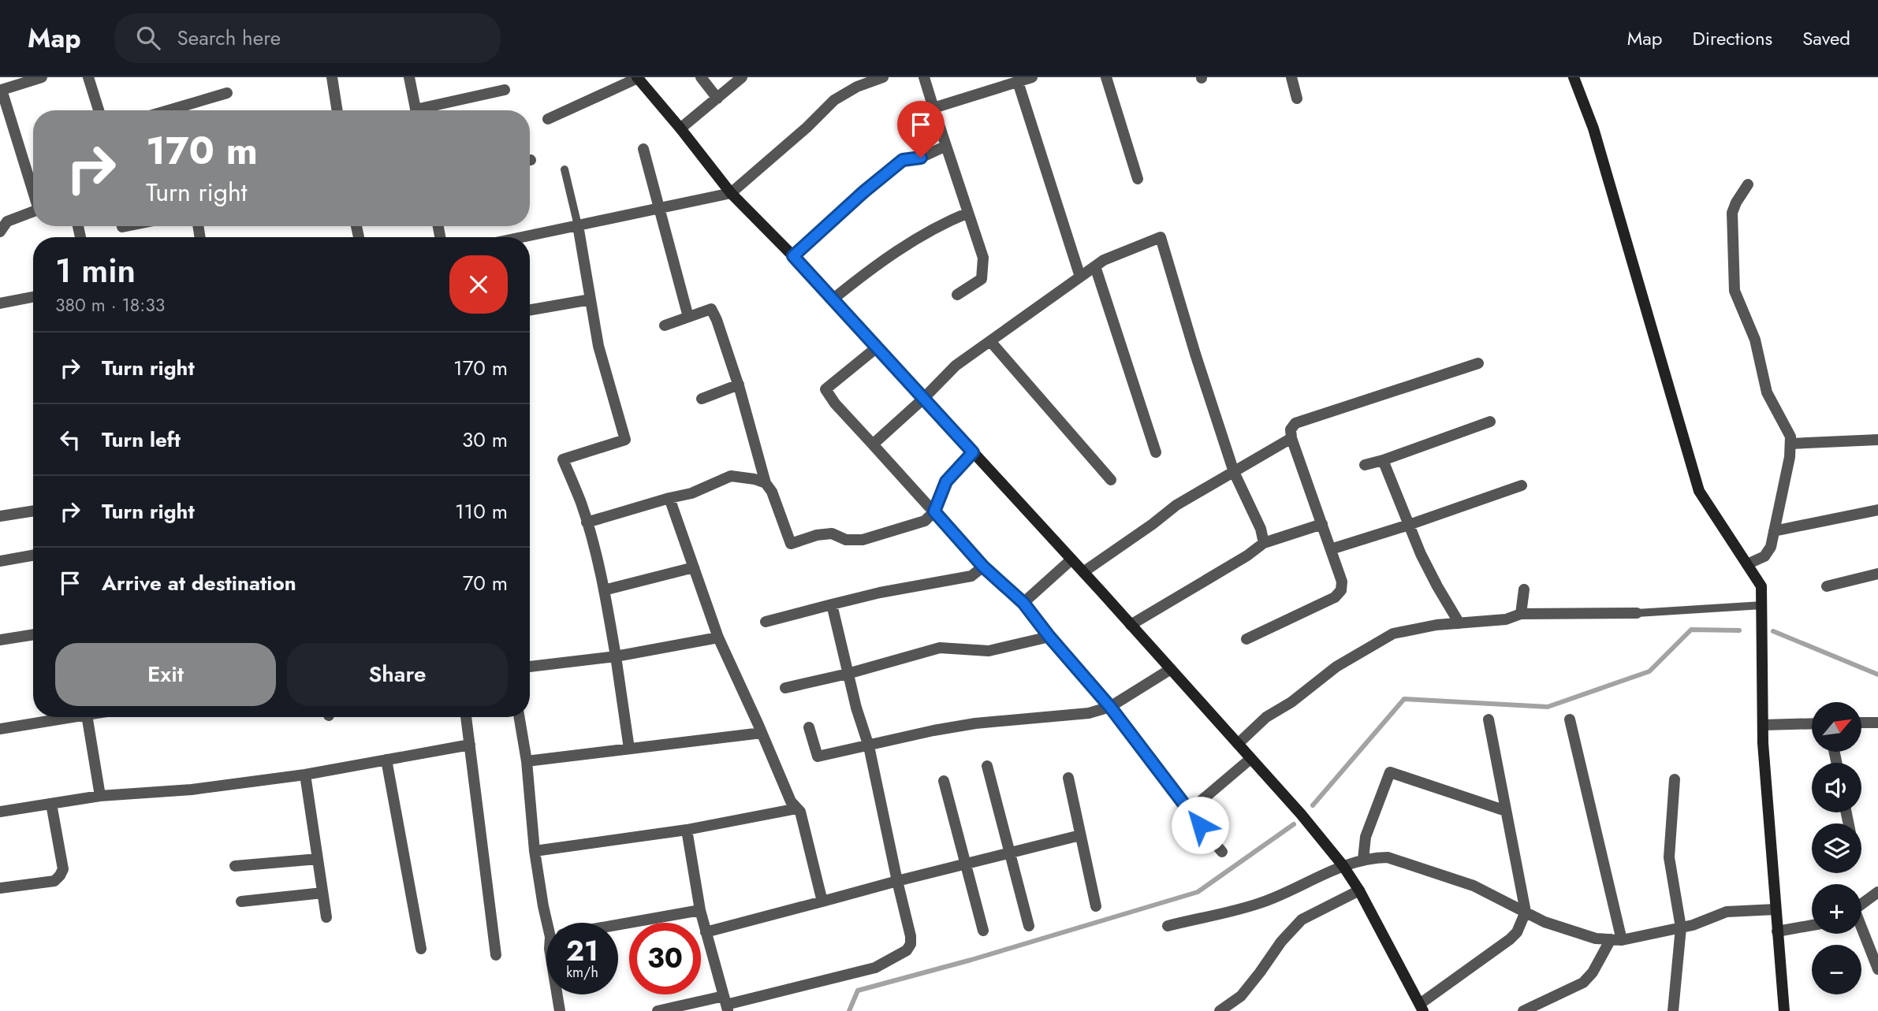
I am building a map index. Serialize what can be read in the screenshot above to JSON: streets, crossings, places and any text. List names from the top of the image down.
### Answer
{
  "north": "top right",
  "page": {
    "header": "Map",
    "search": "Search here",
    "nav": ["Map", "Directions", "Saved"],
    "turn": ["170 m", "Turn right"],
    "heading": ["1 min", "380 m · 18:33"],
    "list": [
      {
        "name": "Turn right",
        "value": "170 m"
      },
      {
        "name": "Turn left",
        "value": "30 m"
      },
      {
        "name": "Turn right",
        "value": "110 m"
      },
      {
        "name": "Arrive at destination",
        "value": "70 m"
      }
    ],
    "buttons": ["Exit", "Share"],
    "map_buttons": ["+", "−"],
    "speed": "21 km/h",
    "limit": "30"
  }
}
